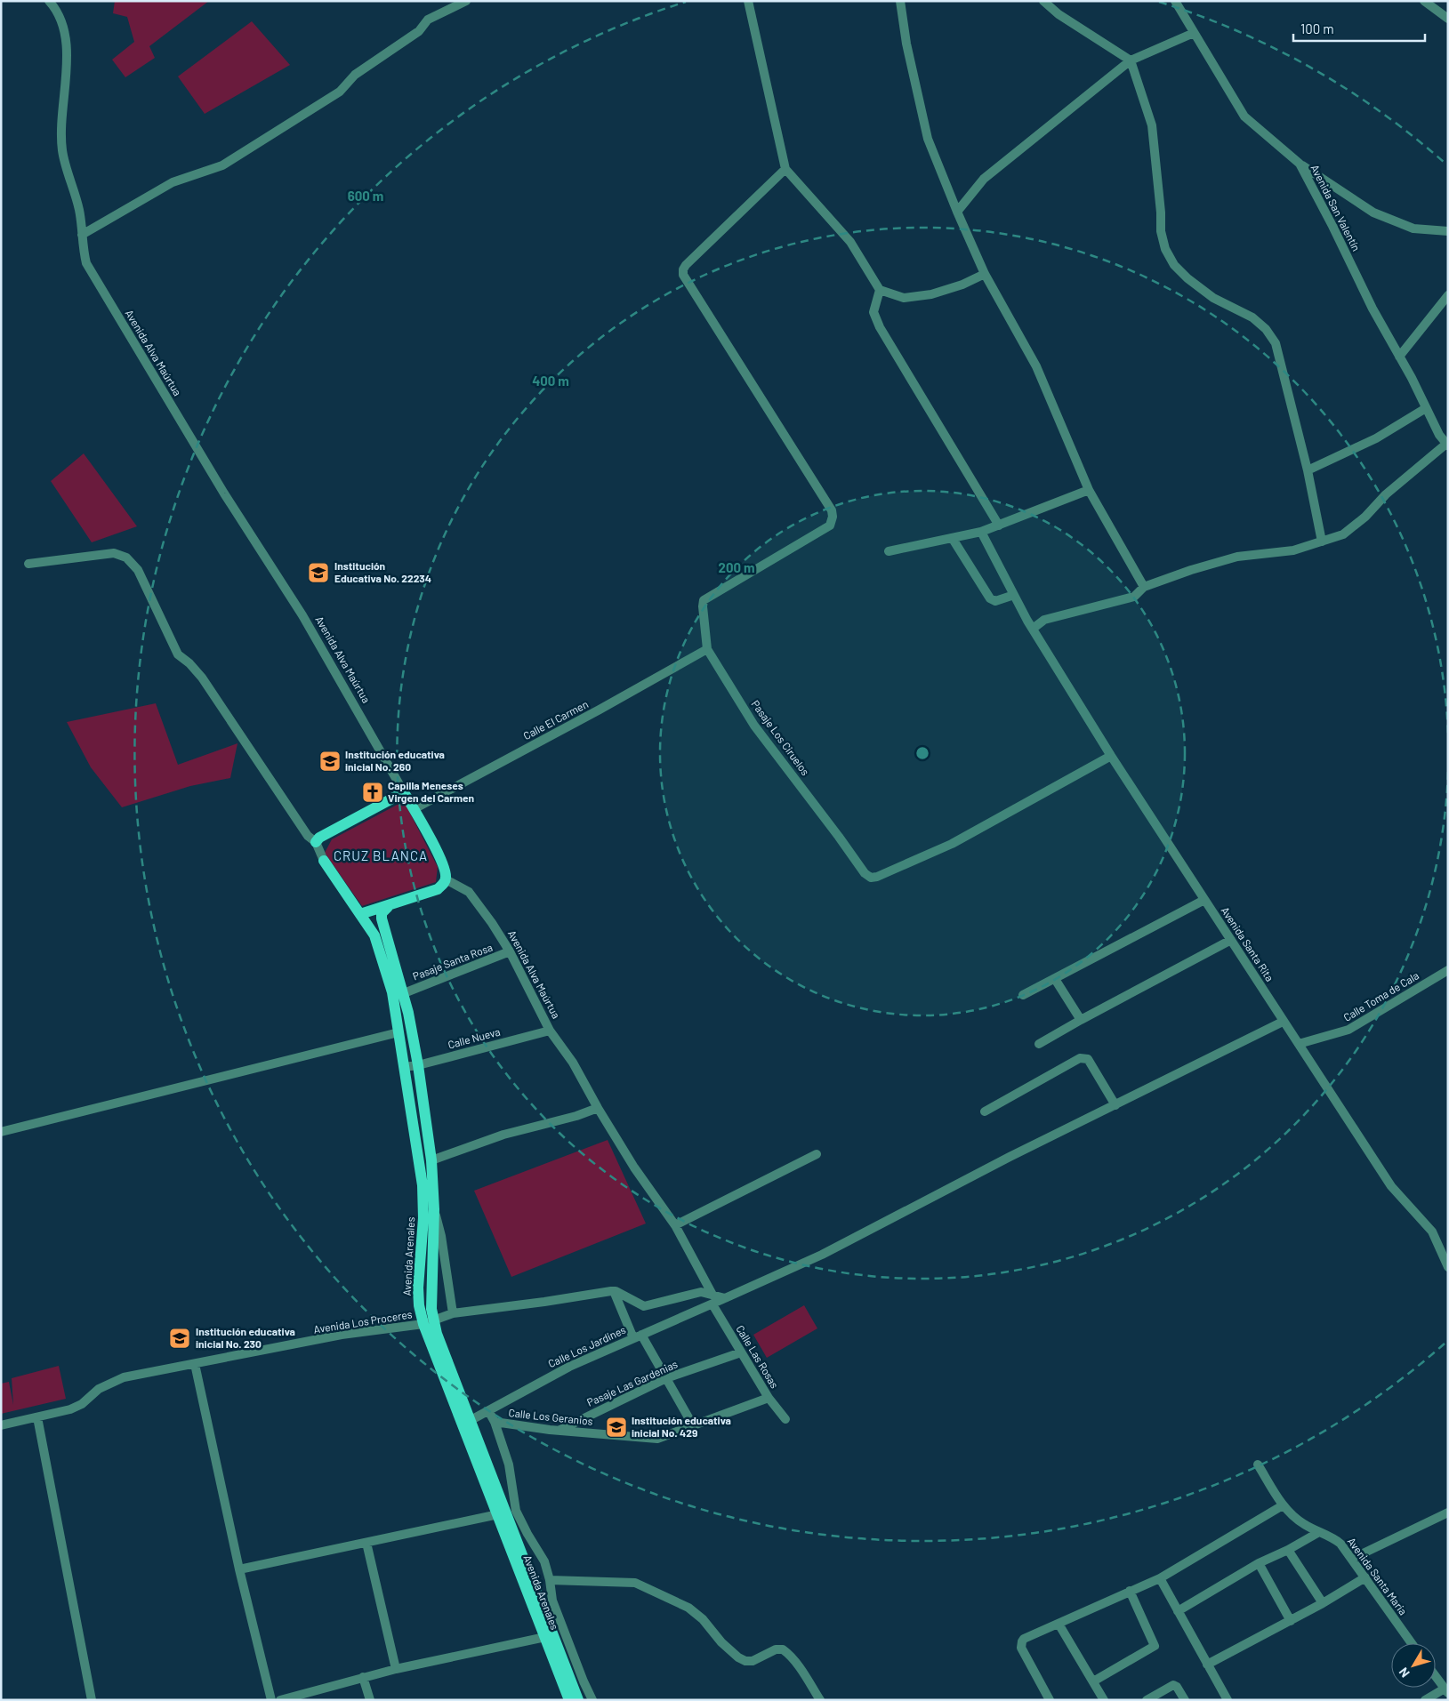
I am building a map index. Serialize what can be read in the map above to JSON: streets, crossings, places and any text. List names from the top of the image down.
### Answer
{
  "streets": {
    "main road": ["Avenida Alva Maúrtua", "Avenida Arenales"],
    "street": [
      "Avenida San Valentín",
      "Calle El Carmen",
      "Pasaje Los Ciruelos",
      "Avenida Santa Rita",
      "Pasaje Santa Rosa",
      "Calle Toma de Cala",
      "Calle Nueva",
      "Avenida Los Proceres",
      "Calle Los Jardines",
      "Calle Las Rosas",
      "Pasaje Las Gardenias",
      "Calle Los Geranios",
      "Avenida Santa Maria"
    ]
  },
  "crossings": [
    ["Avenida Alva Maúrtua", "Calle El Carmen"],
    ["Avenida Alva Maúrtua", "Pasaje Santa Rosa"],
    ["Avenida Alva Maúrtua", "Calle Nueva"],
    ["Calle El Carmen", "Pasaje Los Ciruelos"],
    ["Pasaje Los Ciruelos", "Avenida Santa Rita"],
    ["Avenida Santa Rita", "Calle Toma de Cala"],
    ["Avenida Santa Rita", "Calle Los Jardines"],
    ["Calle Nueva", "Avenida Arenales"],
    ["Avenida Arenales", "Avenida Los Proceres"],
    ["Avenida Arenales", "Calle Los Jardines"],
    ["Calle Los Jardines", "Calle Las Rosas"],
    ["Calle Los Jardines", "Calle Los Geranios"],
    ["Calle Las Rosas", "Pasaje Las Gardenias"],
    ["Calle Las Rosas", "Calle Los Geranios"],
    ["Pasaje Las Gardenias", "Calle Los Geranios"]
  ],
  "districts": ["CRUZ BLANCA"],
  "places": {
    "school or university": [
      "Institución Educativa No. 22234",
      "Institución educativa inicial No. 260",
      "Institución educativa inicial No. 230",
      "Institución educativa inicial No. 429"
    ],
    "church": ["Capilla Meneses Virgen del Carmen"]
  },
  "scale_bar": "100 m",
  "north": "bottom left",
  "rings": ["600 m", "400 m", "200 m"]
}
